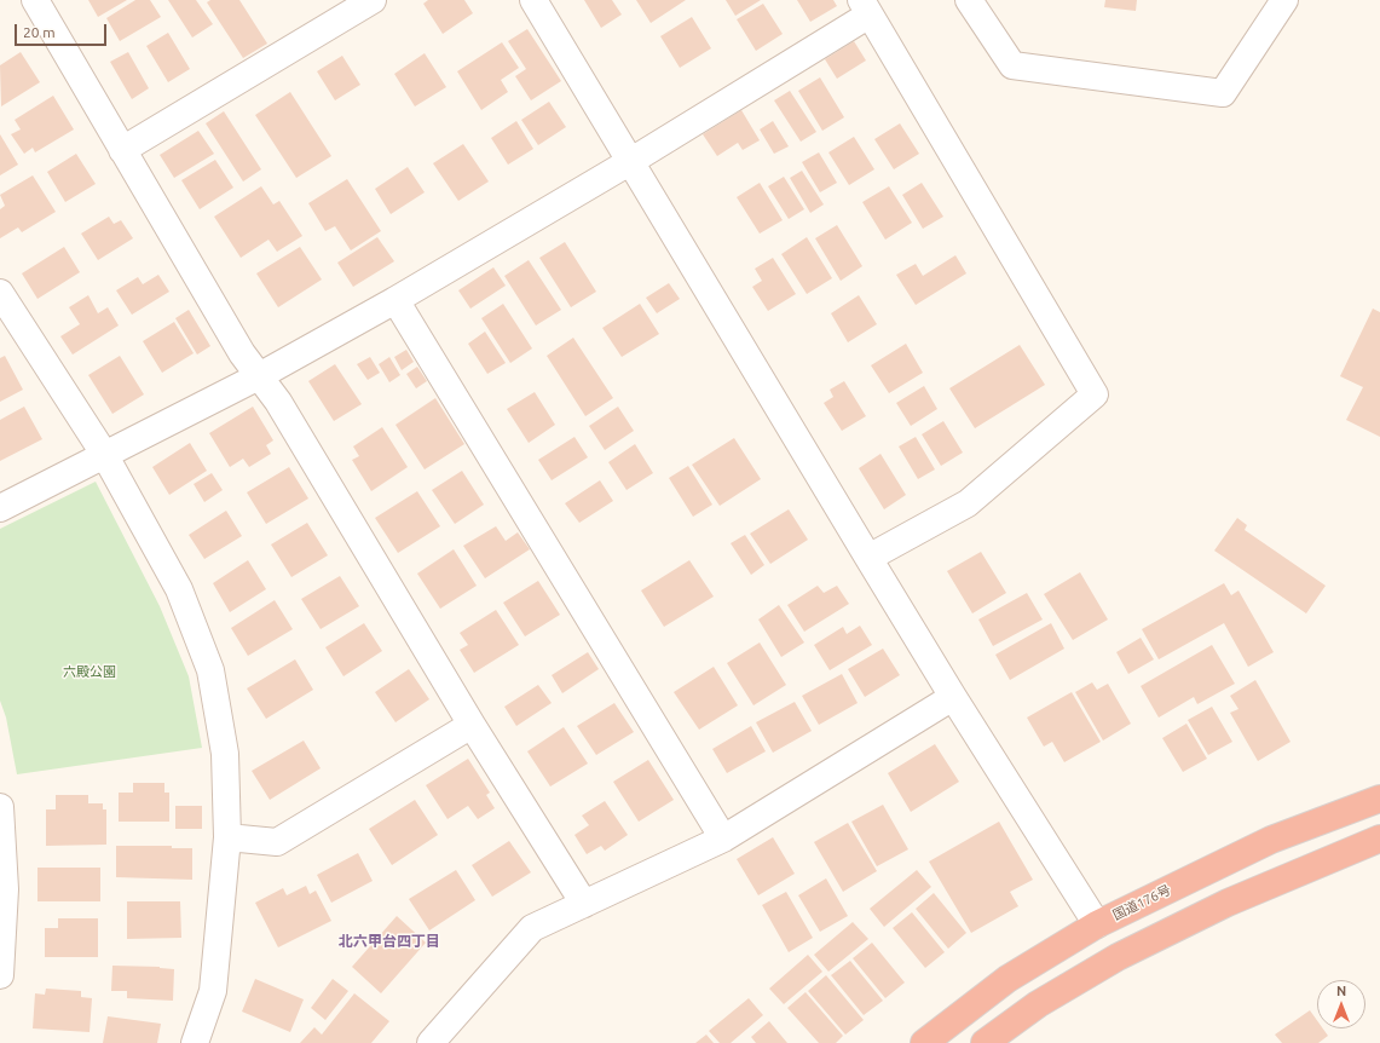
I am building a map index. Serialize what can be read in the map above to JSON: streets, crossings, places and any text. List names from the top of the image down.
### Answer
{
  "streets": {
    "highway": ["国道176号"]
  },
  "districts": ["北六甲台四丁目"],
  "parks": ["六殿公園"],
  "scale_bar": "20 m",
  "north": "top"
}
